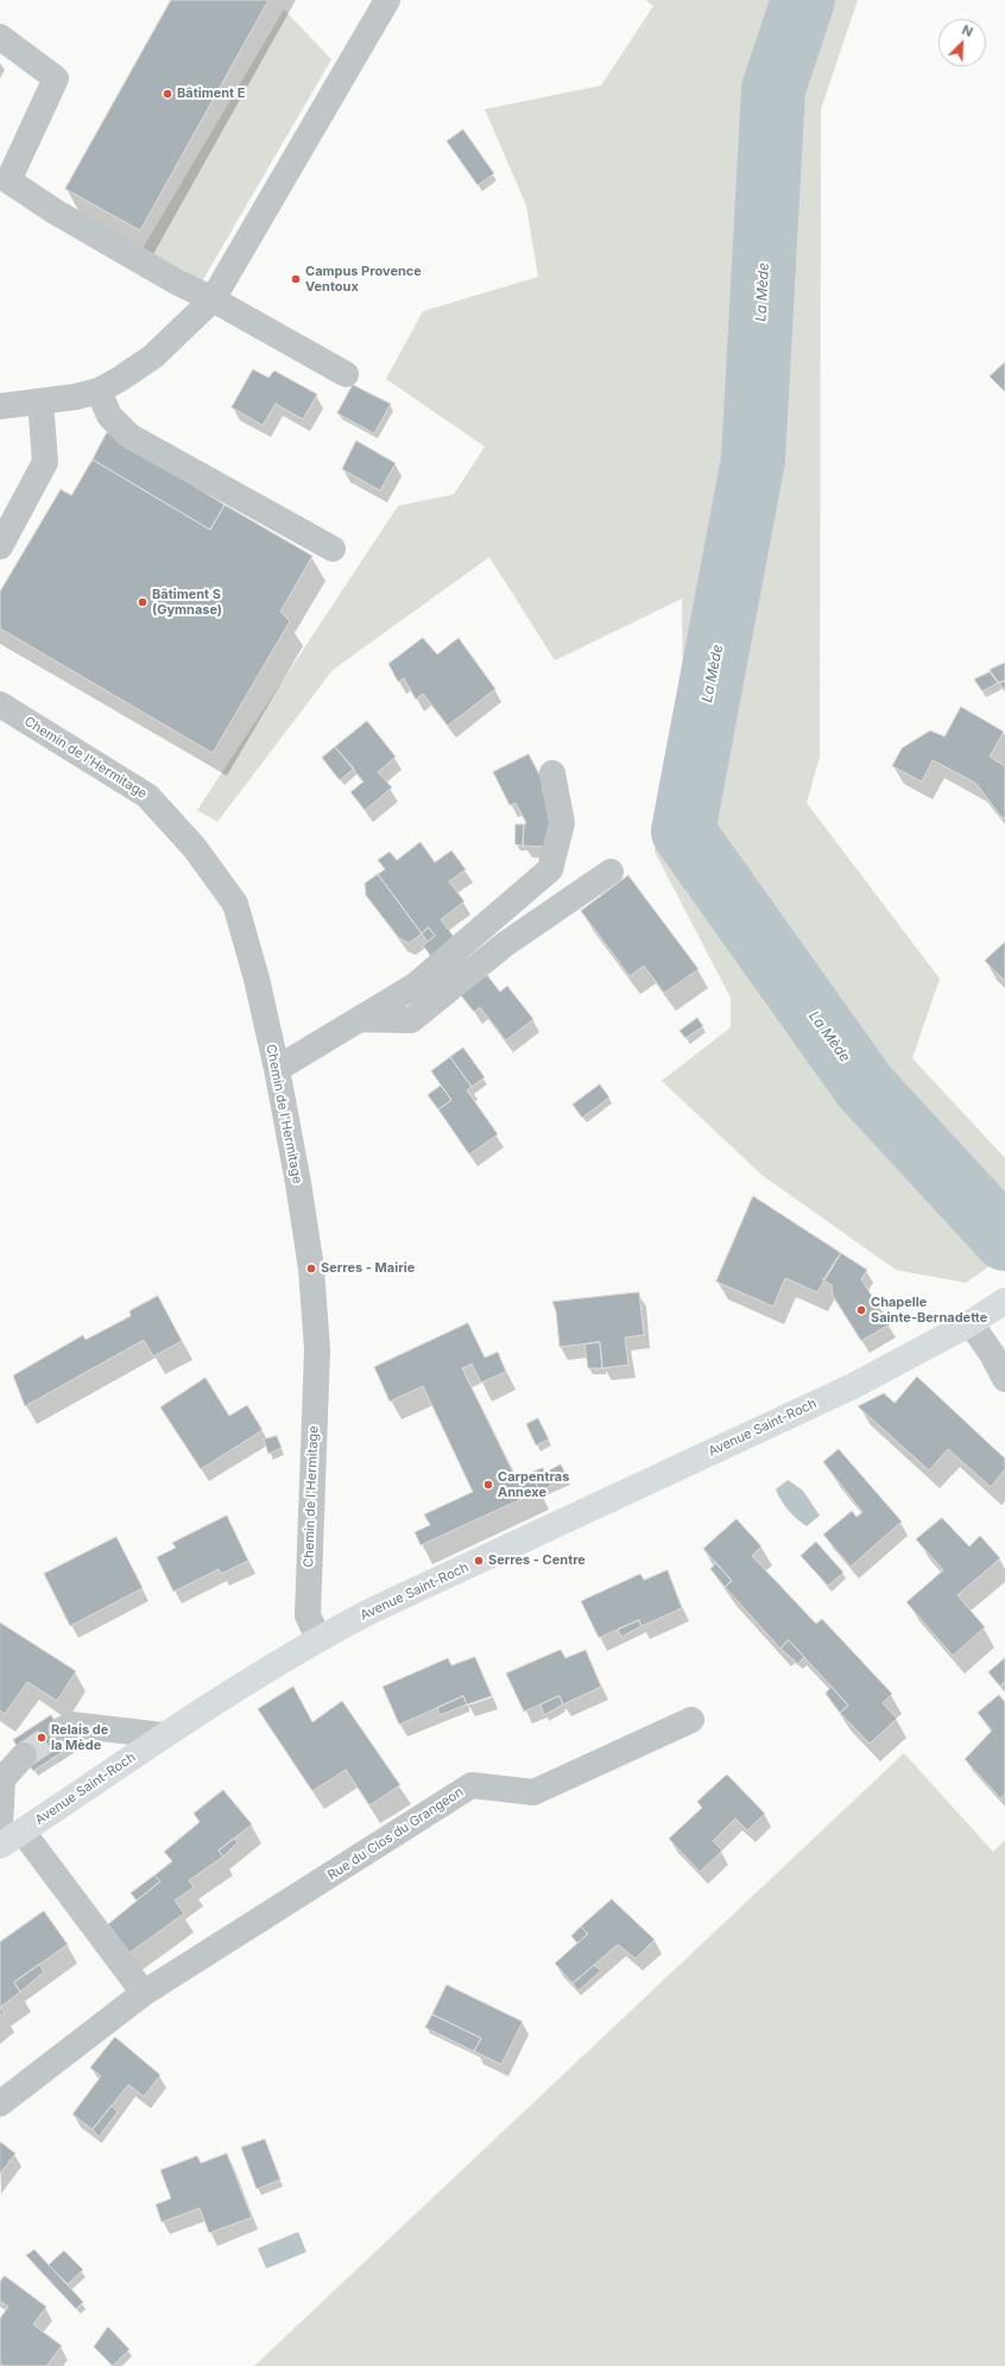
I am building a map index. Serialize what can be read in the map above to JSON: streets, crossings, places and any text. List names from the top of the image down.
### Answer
{
  "streets": {
    "main road": ["Avenue Saint-Roch"],
    "street": ["Chemin de l'Hermitage", "Rue du Clos du Grangeon"]
  },
  "crossings": [
    ["Chemin de l'Hermitage", "Avenue Saint-Roch"]
  ],
  "water": ["La Mède"],
  "places": [
    "Bâtiment E",
    "Campus Provence Ventoux",
    "Bâtiment S (Gymnase)",
    "Serres - Mairie",
    "Chapelle Sainte-Bernadette",
    "Carpentras Annexe",
    "Serres - Centre",
    "Relais de la Mède"
  ],
  "north": "top right"
}
